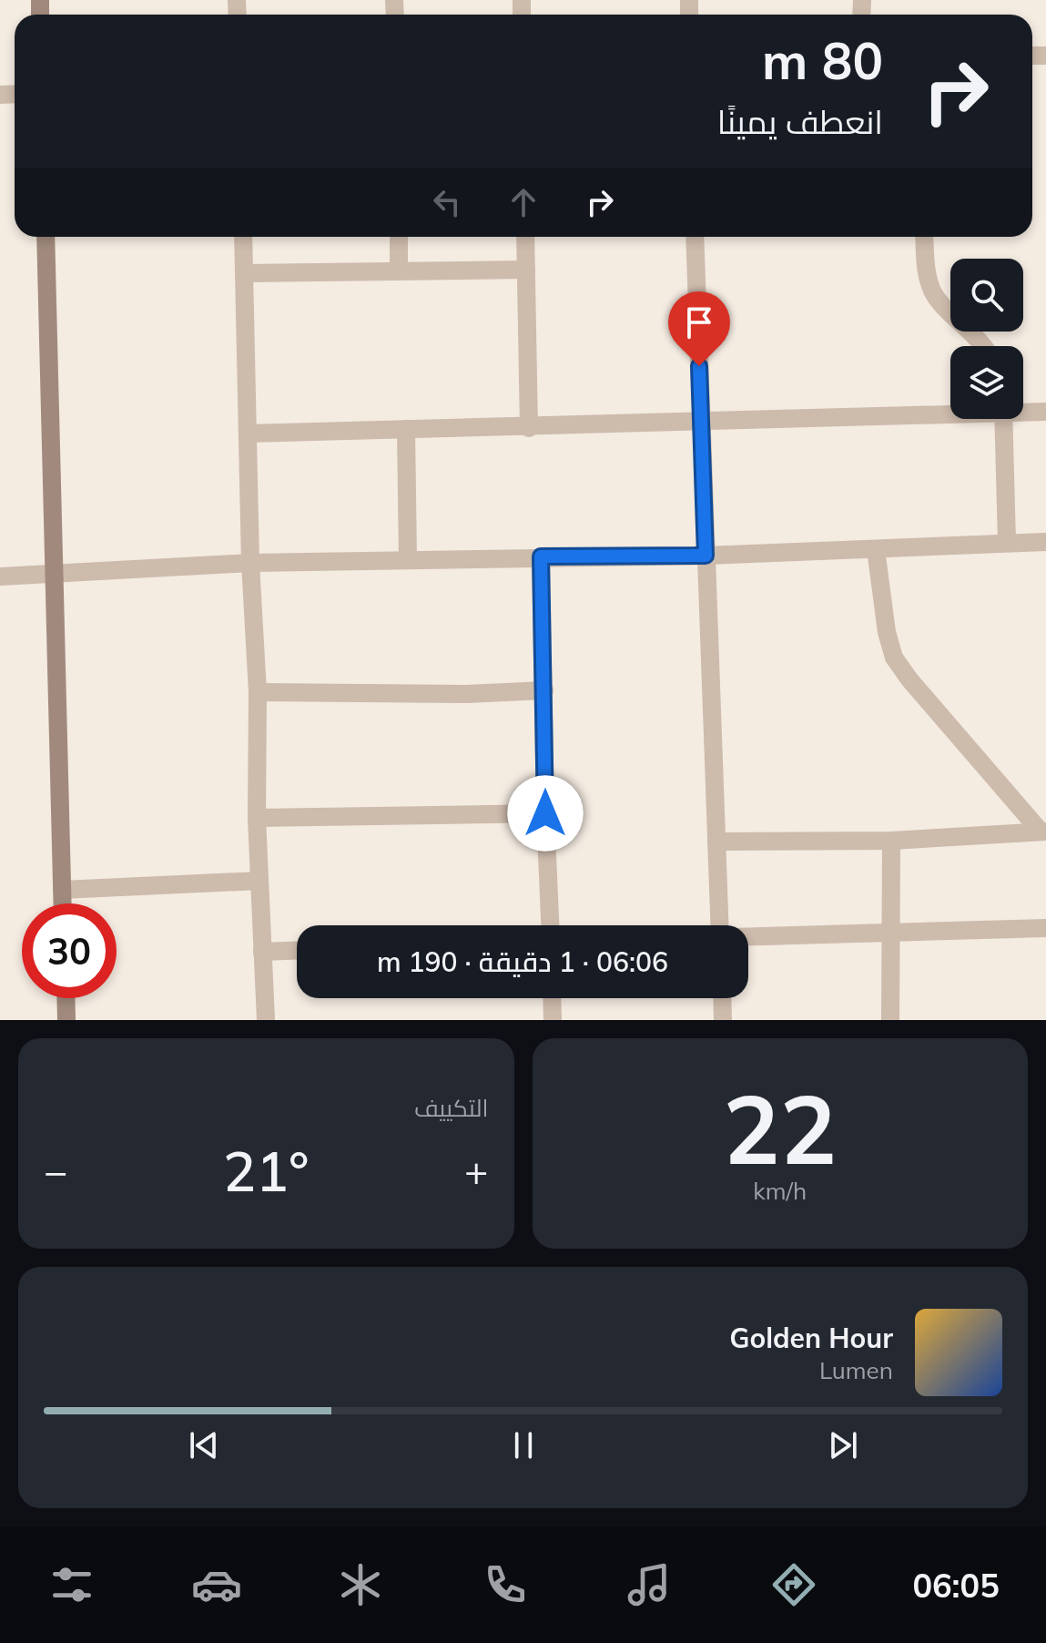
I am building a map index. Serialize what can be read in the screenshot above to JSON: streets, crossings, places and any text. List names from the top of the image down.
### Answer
{
  "page": {
    "turn": ["80 m", "انعطف يمينًا"],
    "limit": "30",
    "trip": "06:06 · 1 دقيقة · 190 m",
    "tile": [
      ["22", "km/h"],
      "التكييف"
    ],
    "heat": ["−", "21°", "+"],
    "song": ["Golden Hour", "Lumen"],
    "tabs": "06:05"
  }
}
